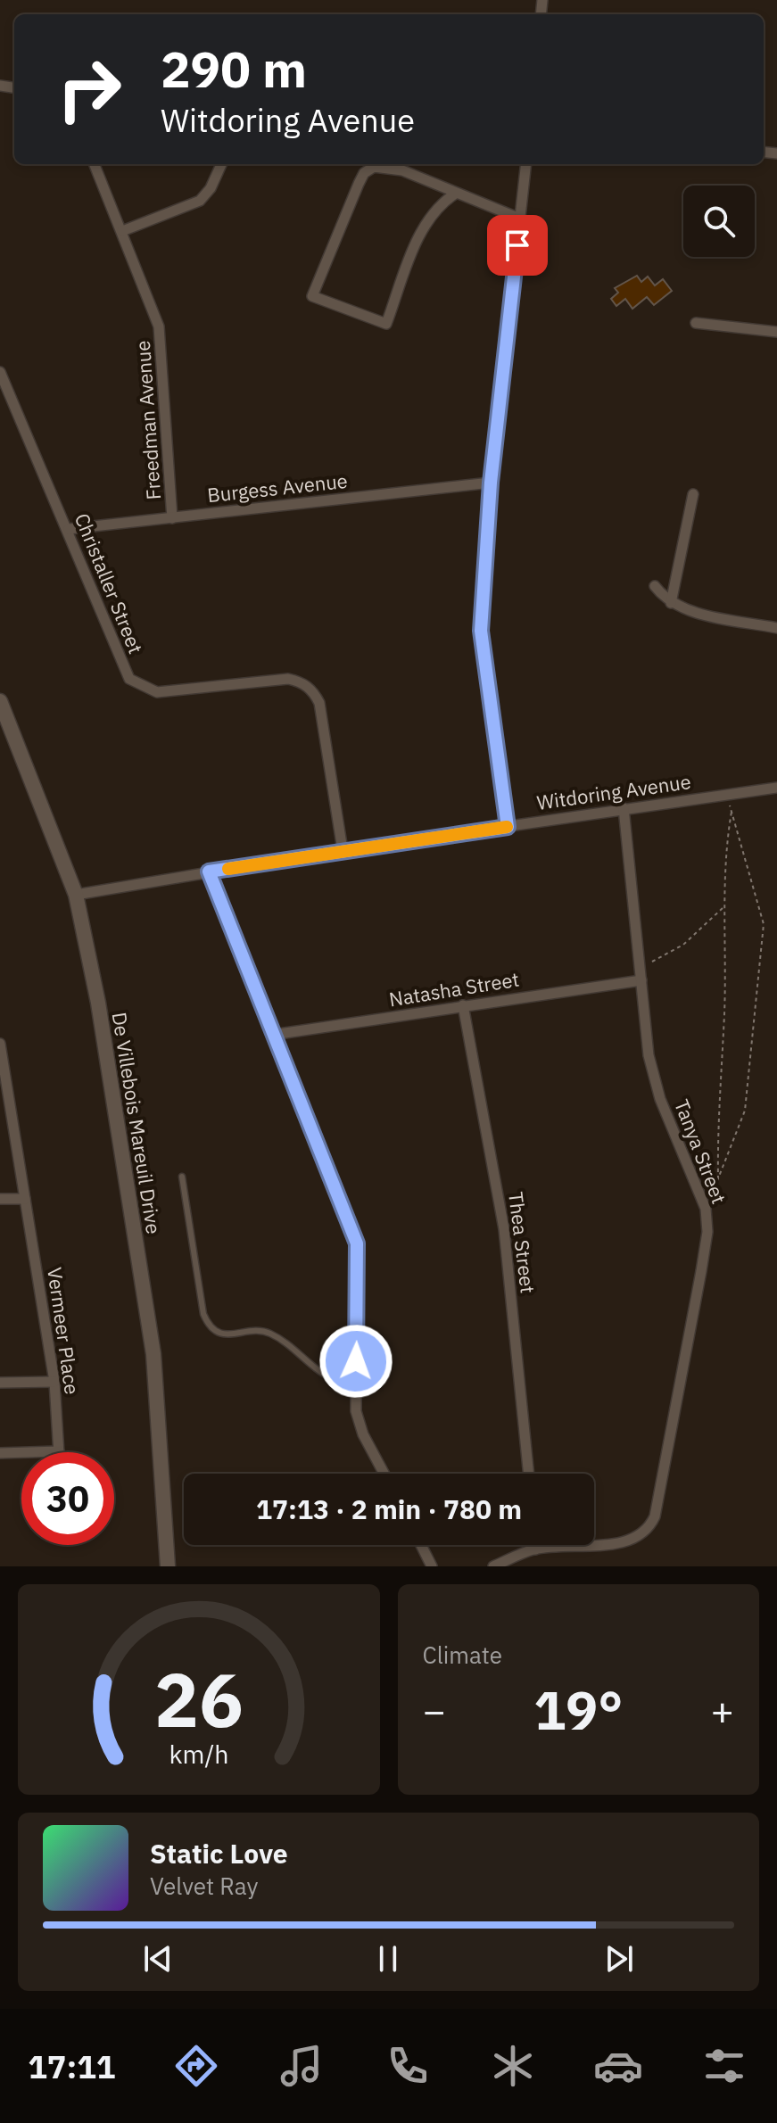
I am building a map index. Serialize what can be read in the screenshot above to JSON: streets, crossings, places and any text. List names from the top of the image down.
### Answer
{
  "streets": {
    "main road": ["De Villebois Mareuil Drive"],
    "street": [
      "Freedman Avenue",
      "Burgess Avenue",
      "Christaller Street",
      "Witdoring Avenue",
      "Natasha Street",
      "Tanya Street",
      "Thea Street",
      "Vermeer Place"
    ]
  },
  "crossings": [
    ["Freedman Avenue", "Burgess Avenue"],
    ["Burgess Avenue", "Christaller Street"],
    ["Christaller Street", "Witdoring Avenue"],
    ["Witdoring Avenue", "De Villebois Mareuil Drive"],
    ["Witdoring Avenue", "Tanya Street"],
    ["Natasha Street", "Tanya Street"],
    ["Natasha Street", "Thea Street"]
  ],
  "page": {
    "turn": ["290 m", "Witdoring Avenue"],
    "limit": "30",
    "trip": "17:13 · 2 min · 780 m",
    "tile": "Climate",
    "heat": ["−", "19°", "+"],
    "song": ["Static Love", "Velvet Ray"],
    "tabs": "17:11",
    "gauge": ["26", "km/h"]
  }
}
